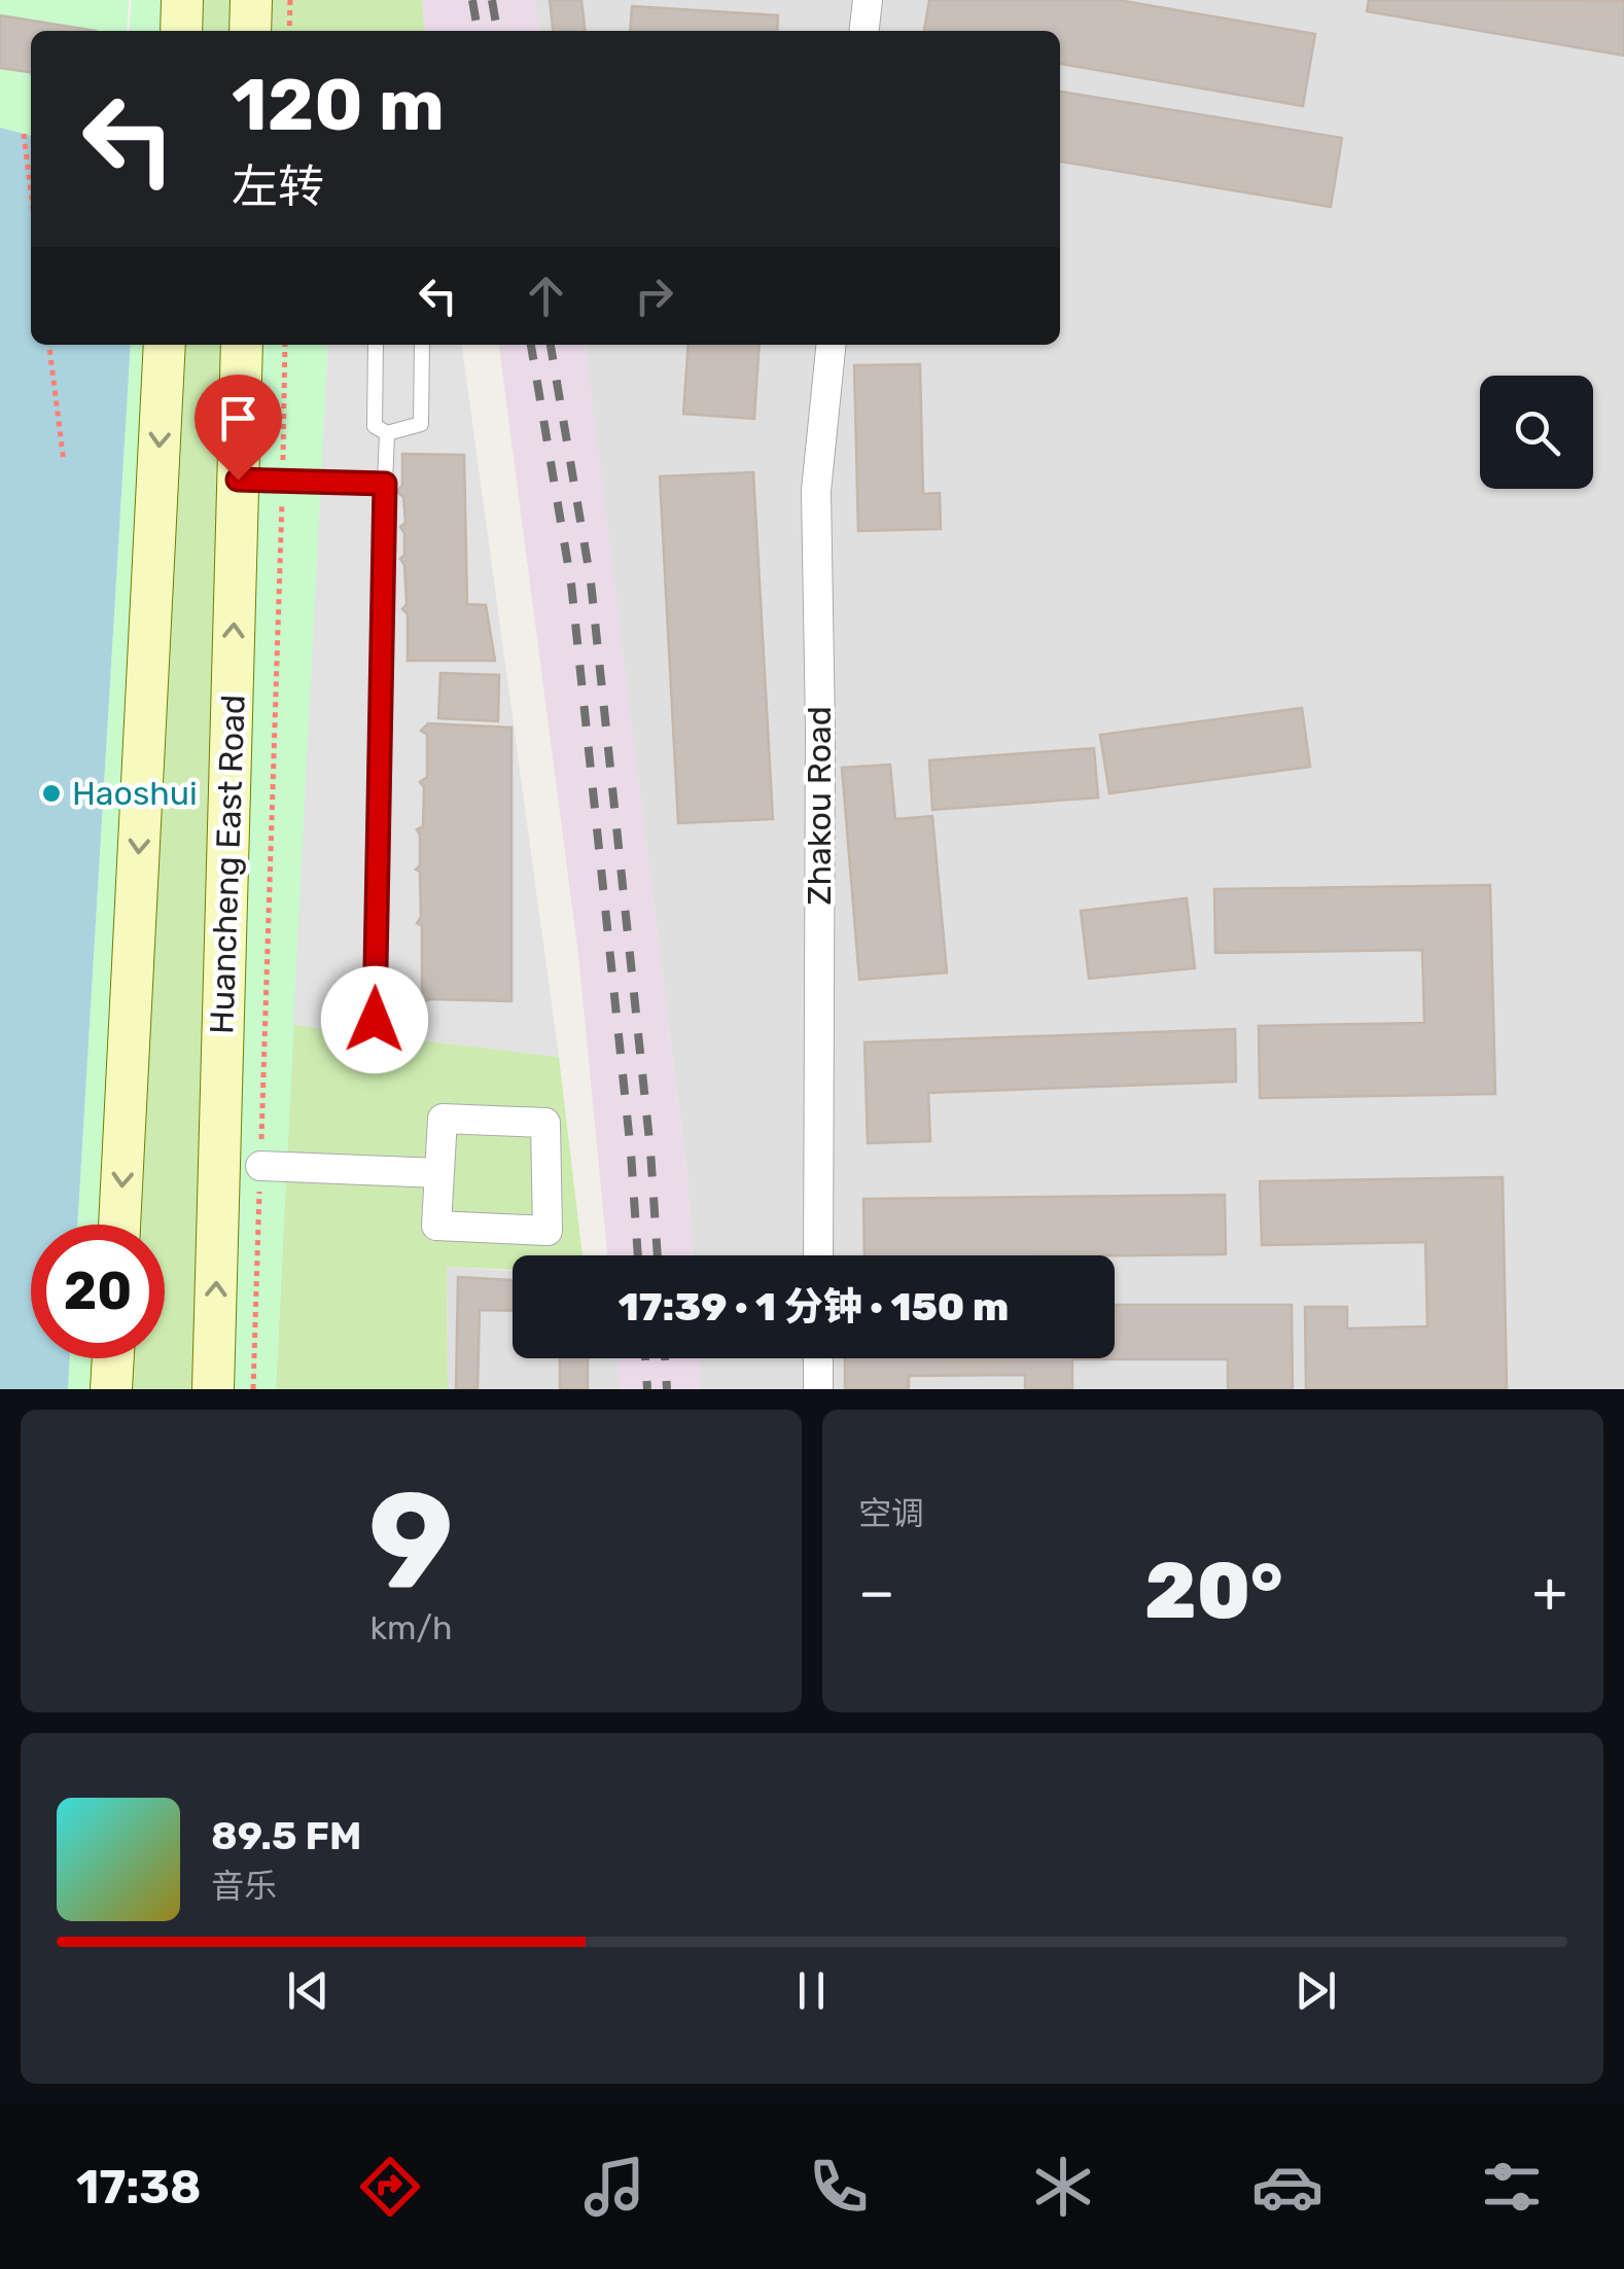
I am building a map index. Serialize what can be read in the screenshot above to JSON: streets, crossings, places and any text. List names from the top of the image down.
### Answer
{
  "streets": {
    "main road": ["Huancheng East Road"],
    "street": ["Zhakou Road"]
  },
  "places": ["Haoshui"],
  "page": {
    "turn": ["120 m", "左转"],
    "limit": "20",
    "trip": "17:39 · 1 分钟 · 150 m",
    "tile": [
      ["9", "km/h"],
      "空调"
    ],
    "heat": ["−", "20°", "+"],
    "song": ["89.5 FM", "音乐"],
    "tabs": "17:38"
  }
}
